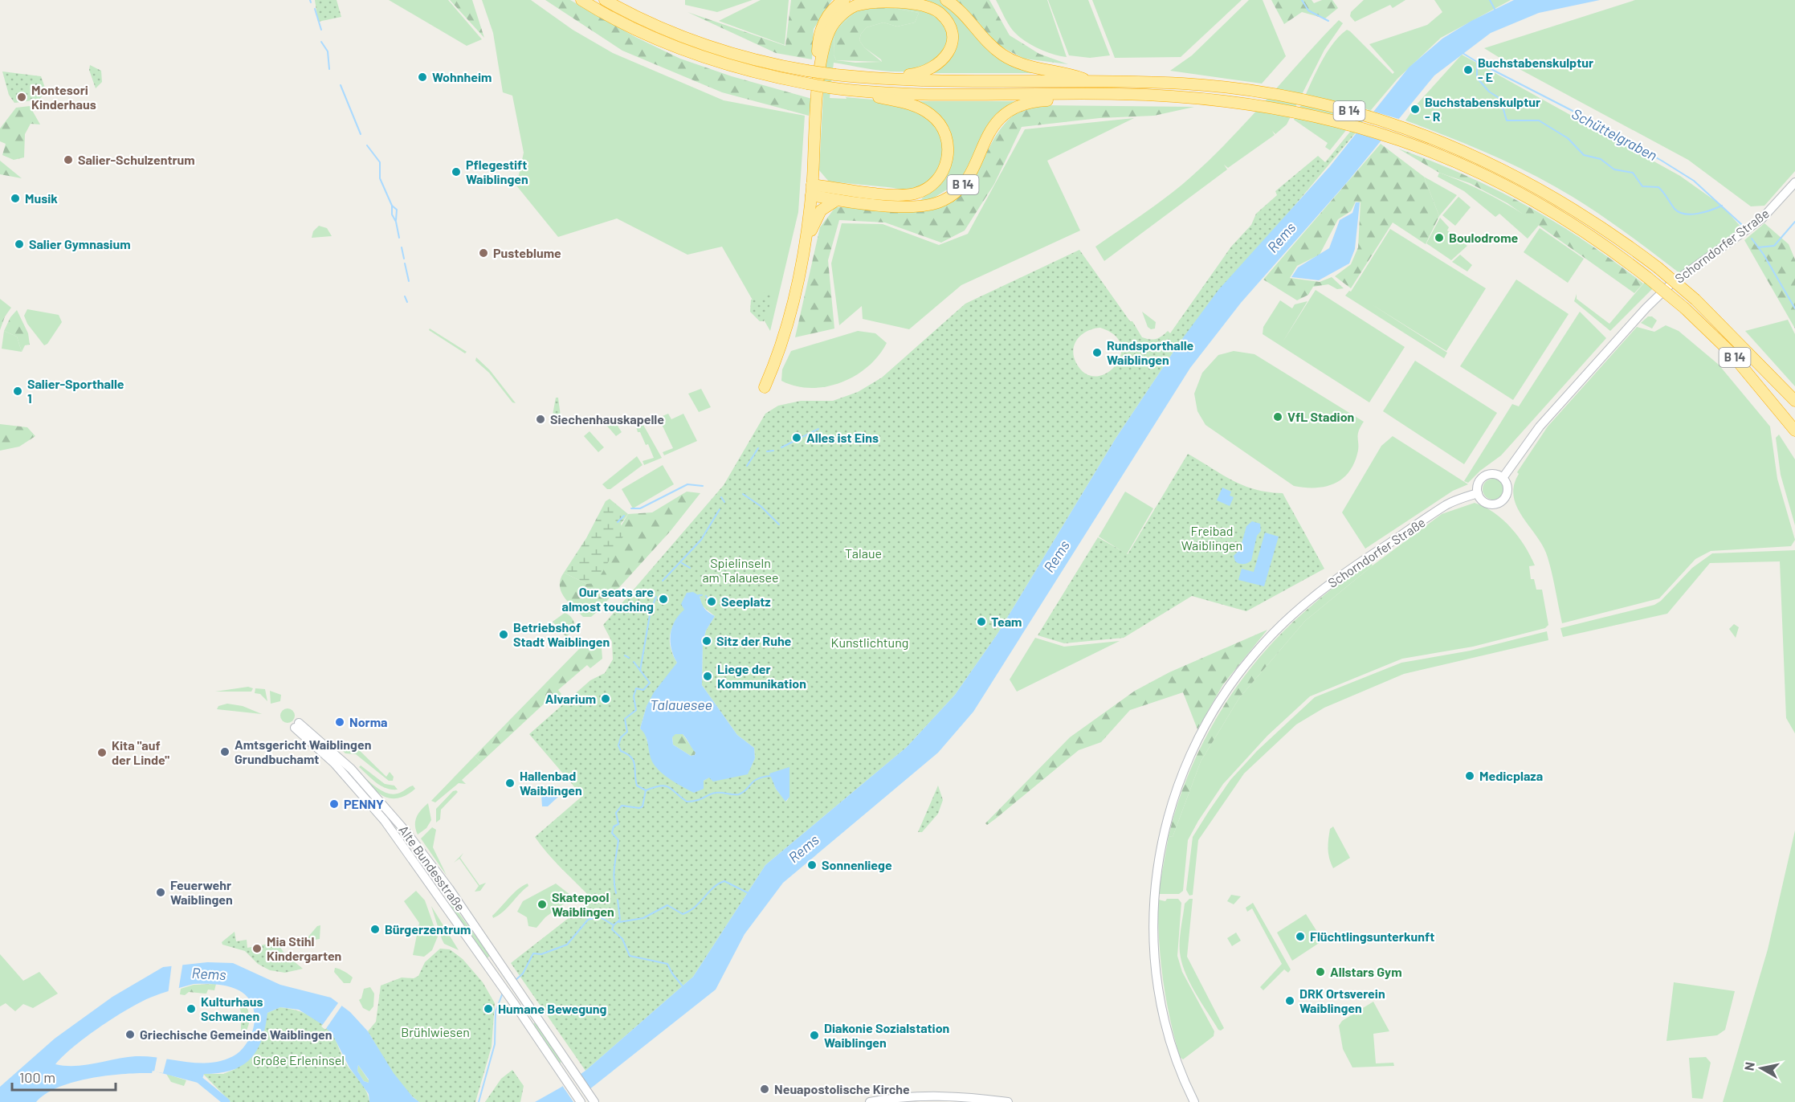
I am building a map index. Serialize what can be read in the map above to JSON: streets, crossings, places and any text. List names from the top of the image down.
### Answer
{
  "streets": {
    "highway": ["B 14"],
    "main road": ["Schorndorfer Straße", "Alte Bundesstraße"]
  },
  "water": ["Schüttelgraben", "Rems", "Talauesee"],
  "parks": [
    "Freibad Waiblingen",
    "Talaue",
    "Spielinseln am Talauesee",
    "Kunstlichtung",
    "Brühlwiesen",
    "Große Erleninsel"
  ],
  "places": [
    "Buchstabenskulptur - E",
    "Wohnheim",
    "Montesori Kinderhaus",
    "Buchstabenskulptur - R",
    "Salier-Schulzentrum",
    "Pflegestift Waiblingen",
    "Musik",
    "Boulodrome",
    "Salier Gymnasium",
    "Pusteblume",
    "Rundsporthalle Waiblingen",
    "Salier-Sporthalle 1",
    "VfL Stadion",
    "Siechenhauskapelle",
    "Alles ist Eins",
    "Our seats are almost touching",
    "Seeplatz",
    "Team",
    "Betriebshof Stadt Waiblingen",
    "Sitz der Ruhe",
    "Liege der Kommunikation",
    "Alvarium",
    "Norma",
    "Amtsgericht Waiblingen Grundbuchamt",
    "Kita \"auf der Linde\"",
    "Medicplaza",
    "Hallenbad Waiblingen",
    "PENNY",
    "Sonnenliege",
    "Feuerwehr Waiblingen",
    "Skatepool Waiblingen",
    "Bürgerzentrum",
    "Flüchtlingsunterkunft",
    "Mia Stihl Kindergarten",
    "Allstars Gym",
    "DRK Ortsverein Waiblingen",
    "Kulturhaus Schwanen",
    "Humane Bewegung",
    "Griechische Gemeinde Waiblingen",
    "Diakonie Sozialstation Waiblingen",
    "Neuapostolische Kirche"
  ],
  "scale_bar": "100 m",
  "north": "left"
}
